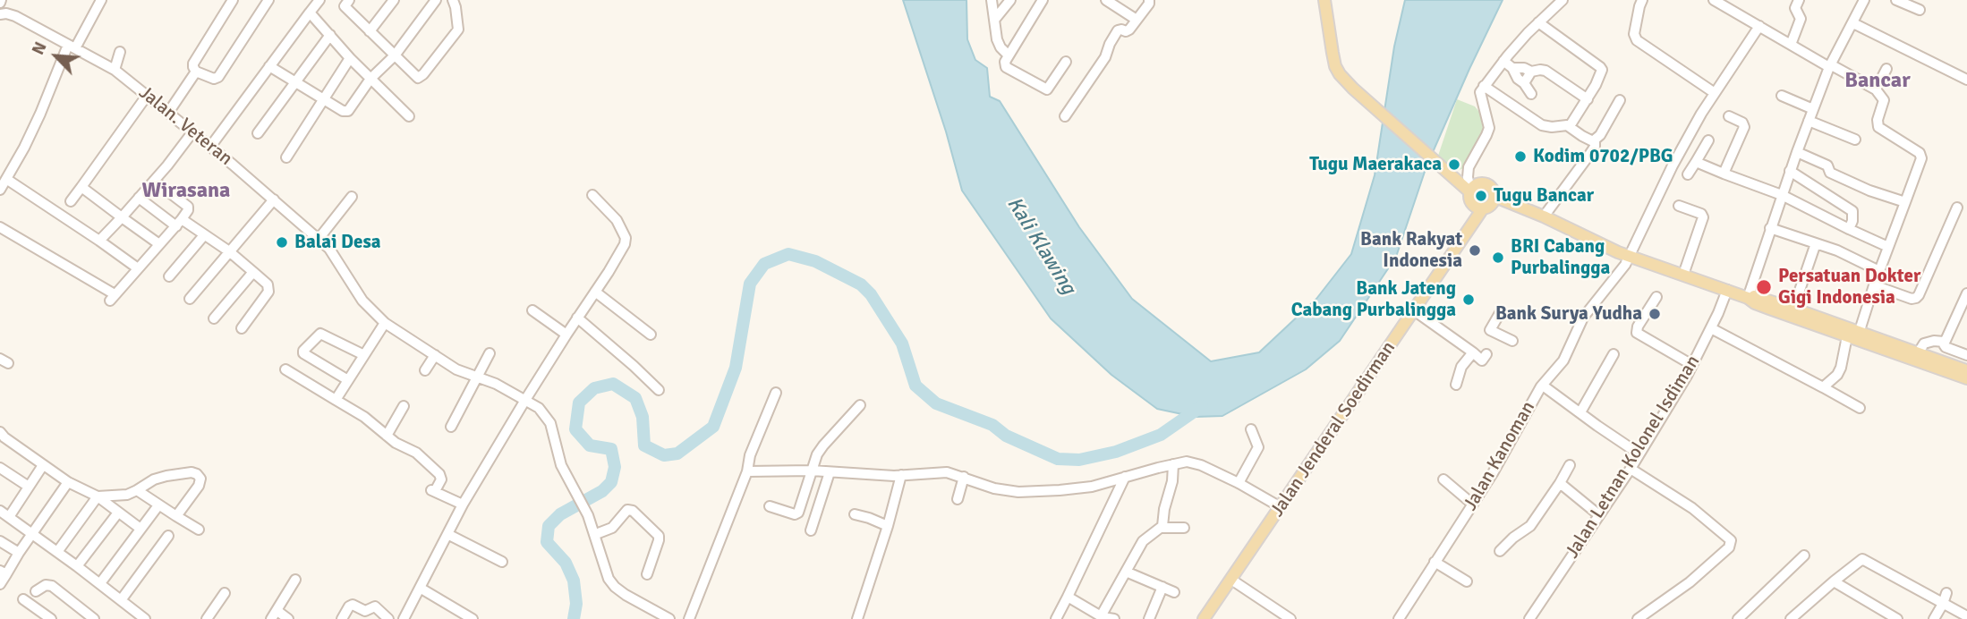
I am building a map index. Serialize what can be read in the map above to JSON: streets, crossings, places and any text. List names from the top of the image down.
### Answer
{
  "streets": {
    "main road": ["Jalan Jenderal Soedirman"],
    "street": ["Jalan. Veteran", "Jalan Kanoman", "Jalan Letnan Kolonel Isdiman"]
  },
  "districts": ["Bancar", "Wirasana"],
  "water": ["Kali Klawing"],
  "places": [
    "Kodim 0702/PBG",
    "Tugu Maerakaca",
    "Tugu Bancar",
    "Balai Desa",
    "Bank Rakyat Indonesia",
    "BRI Cabang Purbalingga",
    "Persatuan Dokter Gigi Indonesia",
    "Bank Jateng Cabang Purbalingga",
    "Bank Surya Yudha"
  ],
  "north": "top left"
}
